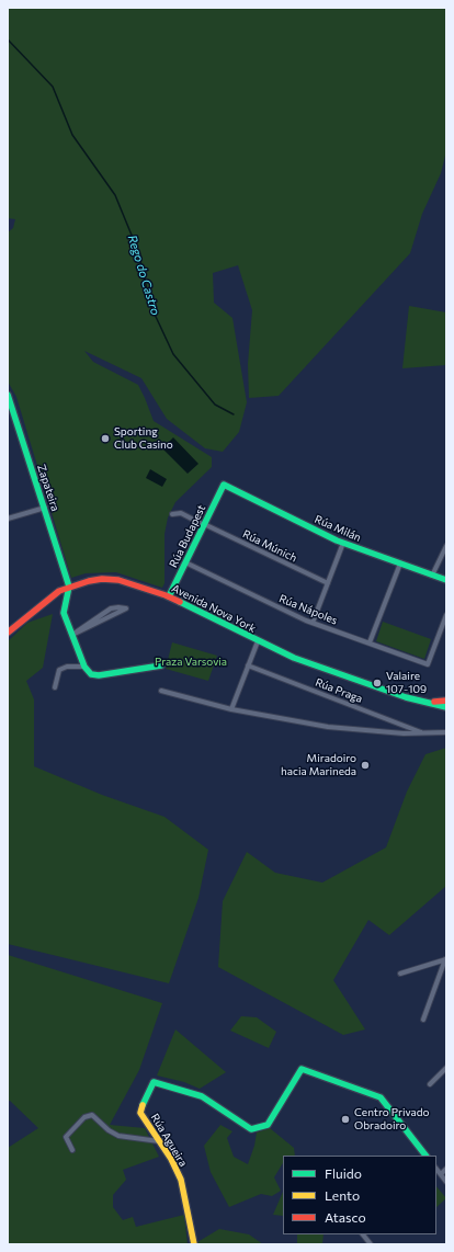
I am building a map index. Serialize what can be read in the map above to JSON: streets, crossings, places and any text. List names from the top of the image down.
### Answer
{
  "streets": {
    "street": [
      "Zapateira",
      "Rúa Milán",
      "Rúa Budapest",
      "Rúa Múnich",
      "Avenida Nova York",
      "Rúa Nápoles",
      "Rúa Praga",
      "Rúa Agueira"
    ]
  },
  "crossings": [
    ["Zapateira", "Avenida Nova York"],
    ["Rúa Milán", "Rúa Budapest"],
    ["Rúa Budapest", "Rúa Múnich"],
    ["Rúa Budapest", "Avenida Nova York"],
    ["Rúa Budapest", "Rúa Nápoles"]
  ],
  "water": ["Rego do Castro"],
  "parks": ["Praza Varsovia"],
  "places": [
    "Sporting Club Casino",
    "Valaire 107-109",
    "Miradoiro hacia Marineda",
    "Centro Privado Obradoiro"
  ],
  "legend": ["Fluido", "Lento", "Atasco"]
}
